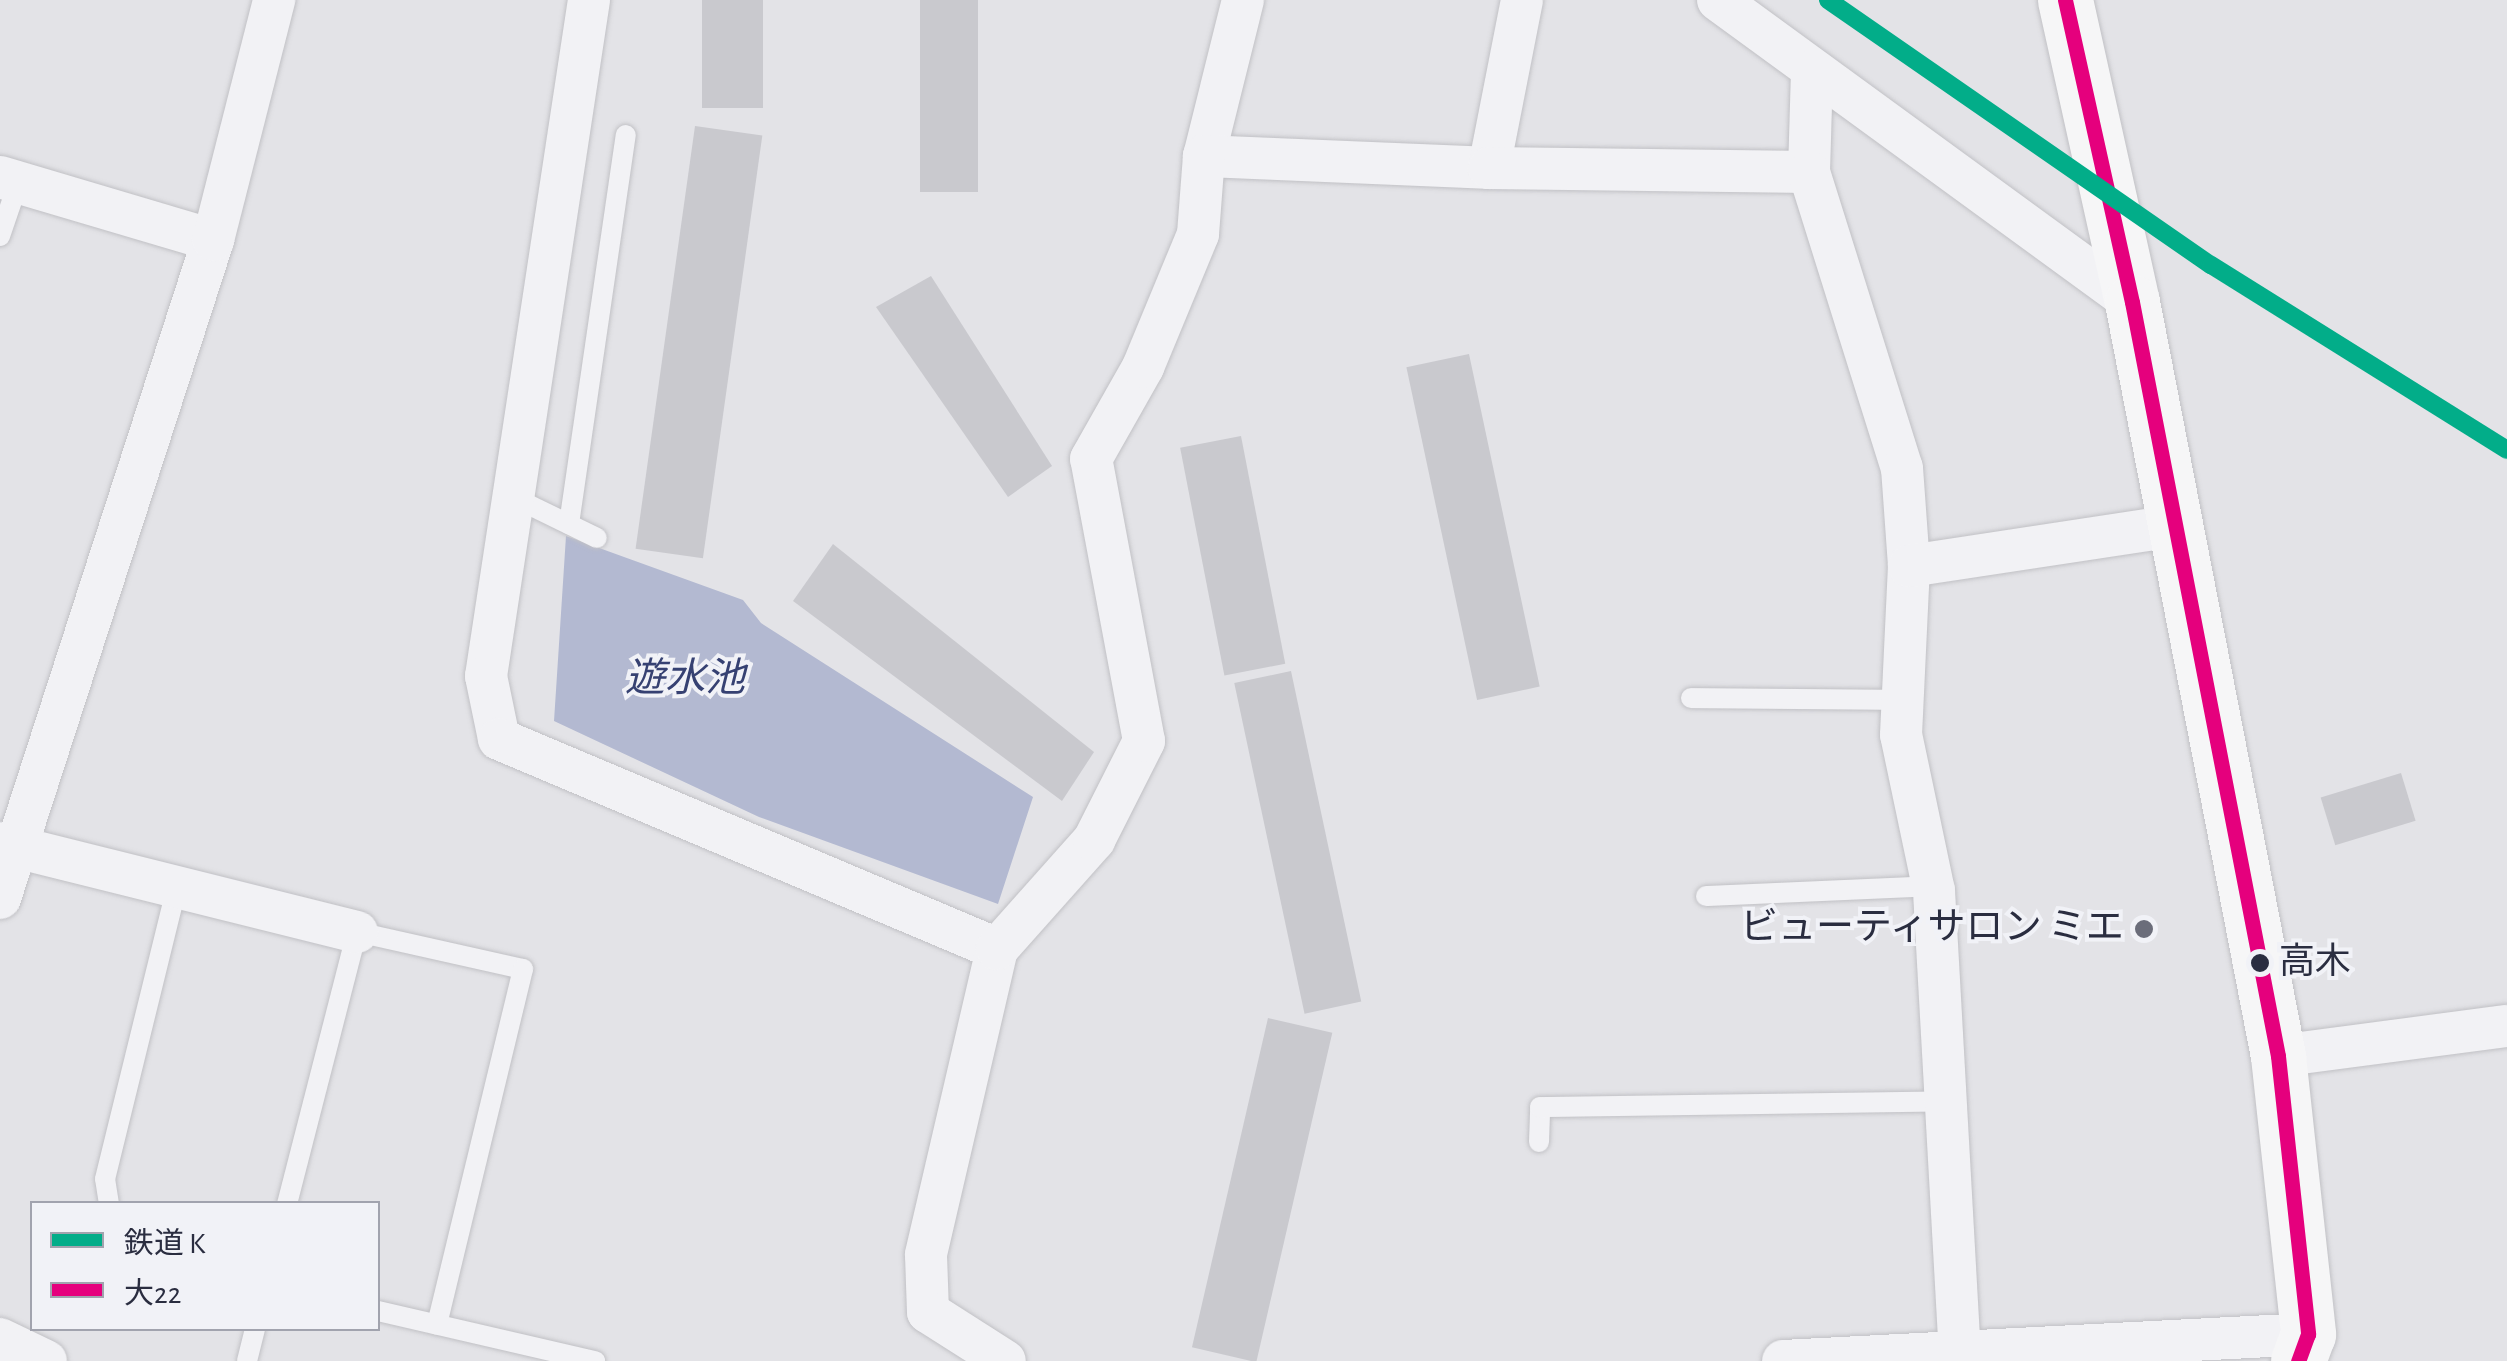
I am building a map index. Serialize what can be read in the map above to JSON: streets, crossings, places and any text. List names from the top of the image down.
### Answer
{
  "water": ["遊水池"],
  "places": ["ビューティサロン ミエ", "高木"],
  "lines": ["rail line K", "transit line 大22"],
  "legend": ["鉄道 K", "大22"]
}
